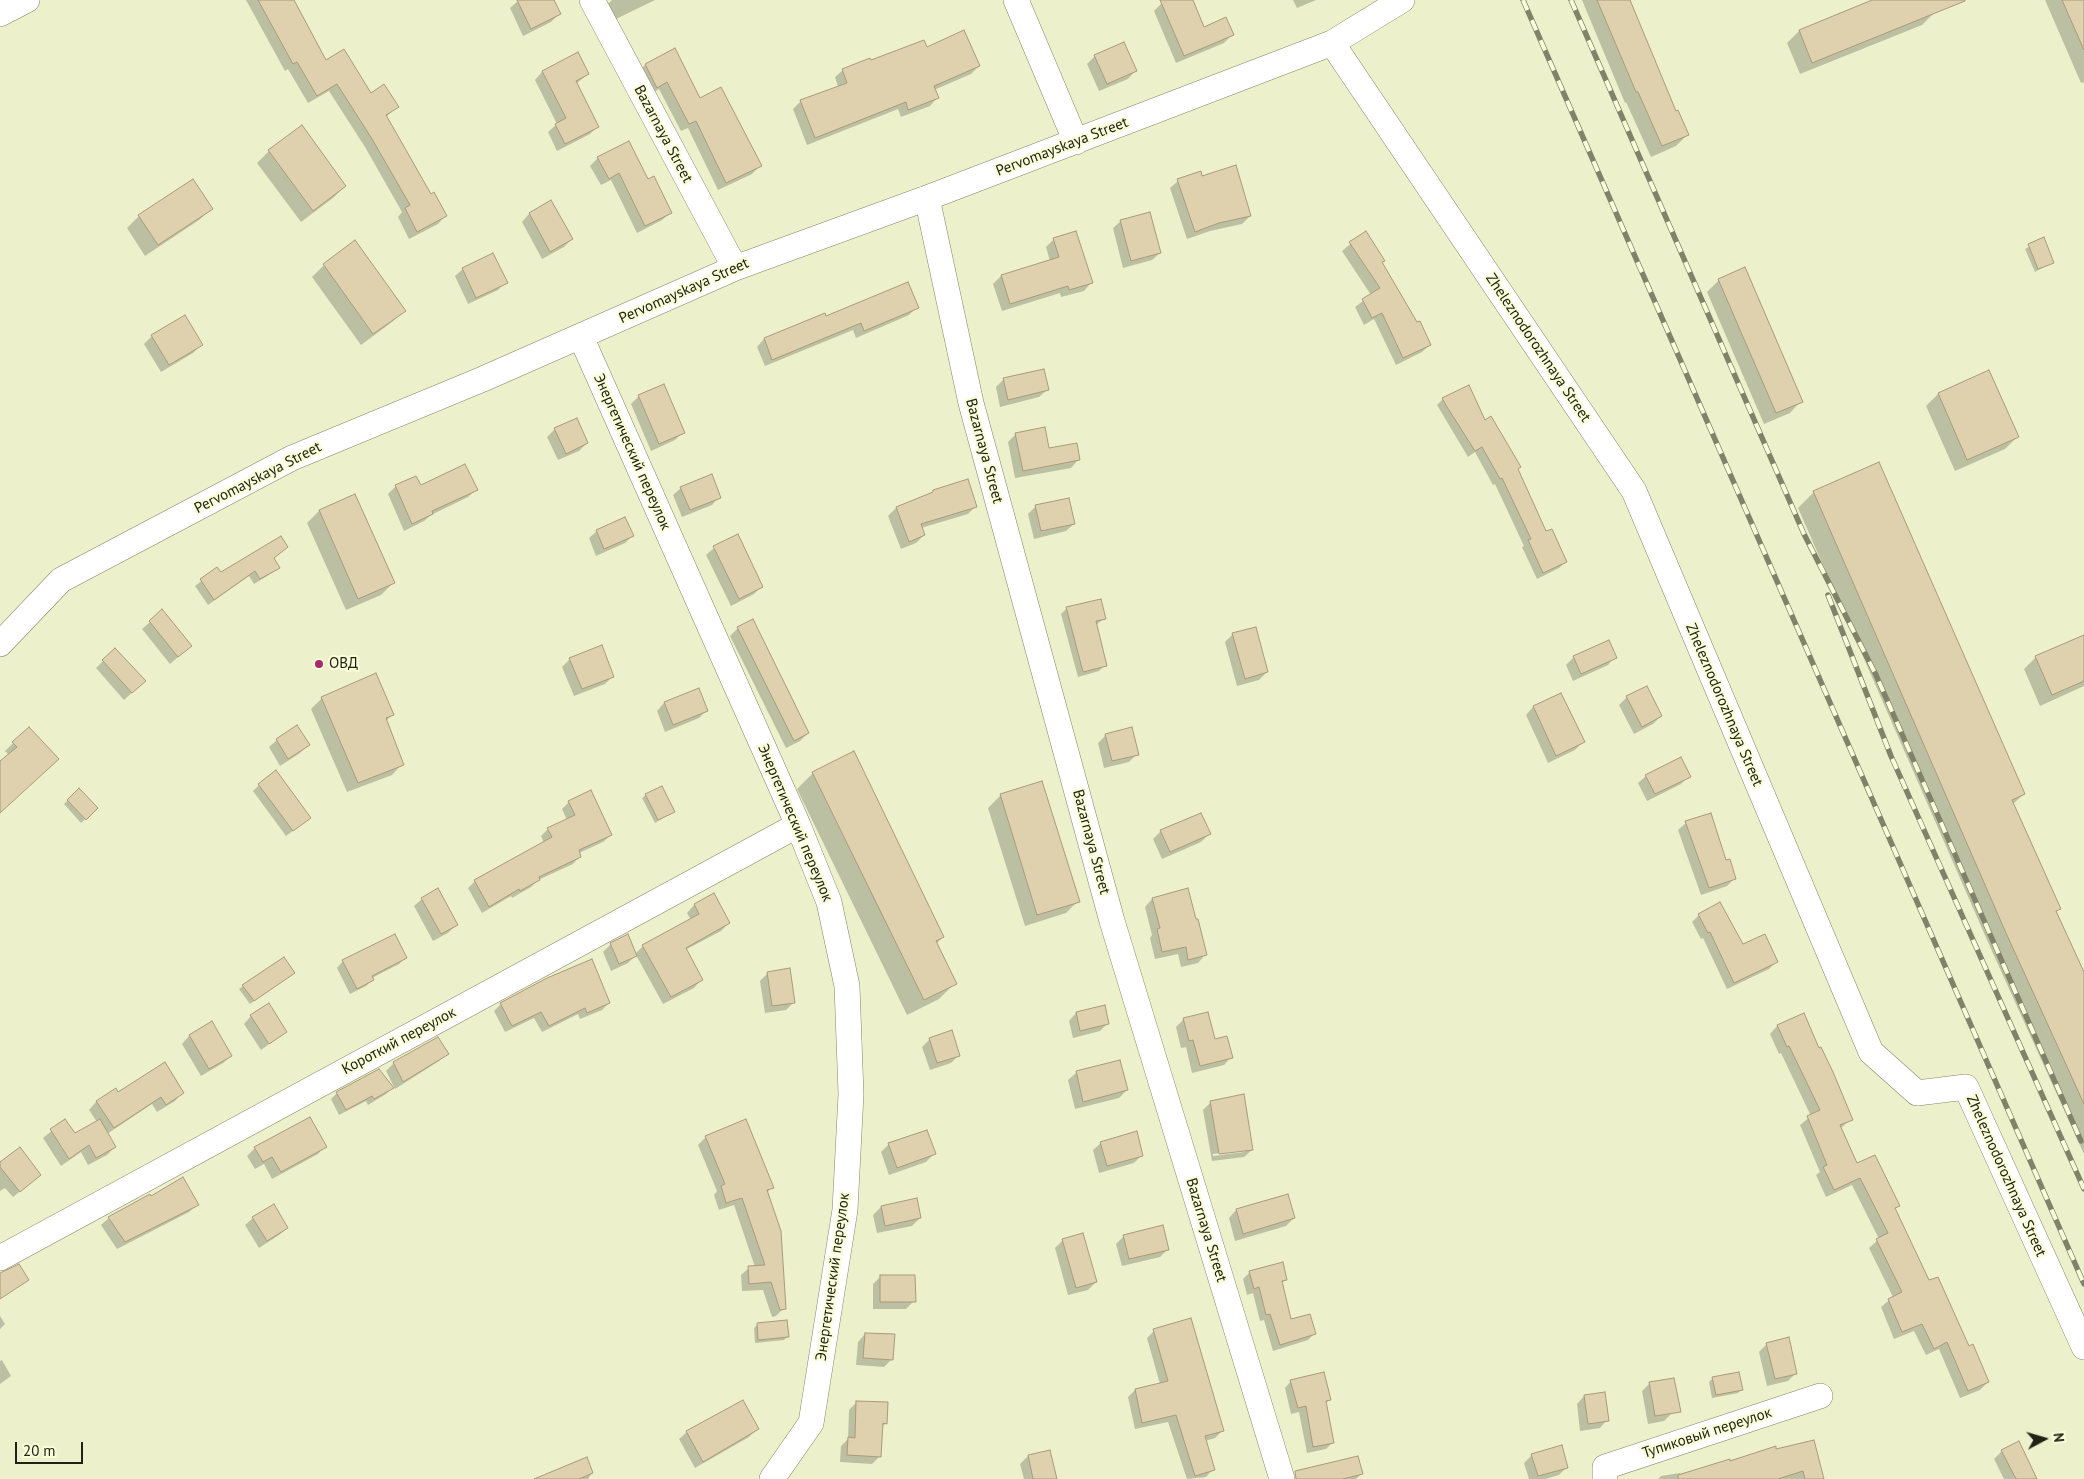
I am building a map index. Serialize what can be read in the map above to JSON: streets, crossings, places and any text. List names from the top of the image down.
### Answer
{
  "streets": {
    "street": [
      "Bazarnaya Street",
      "Pervomayskaya Street",
      "Zheleznodorozhnaya Street",
      "Энергетический переулок",
      "Короткий переулок",
      "Тупиковый переулок"
    ]
  },
  "crossings": [
    ["Bazarnaya Street", "Pervomayskaya Street"],
    ["Pervomayskaya Street", "Zheleznodorozhnaya Street"],
    ["Pervomayskaya Street", "Энергетический переулок"],
    ["Энергетический переулок", "Короткий переулок"]
  ],
  "places": ["ОВД"],
  "scale_bar": "20 m",
  "north": "right"
}
